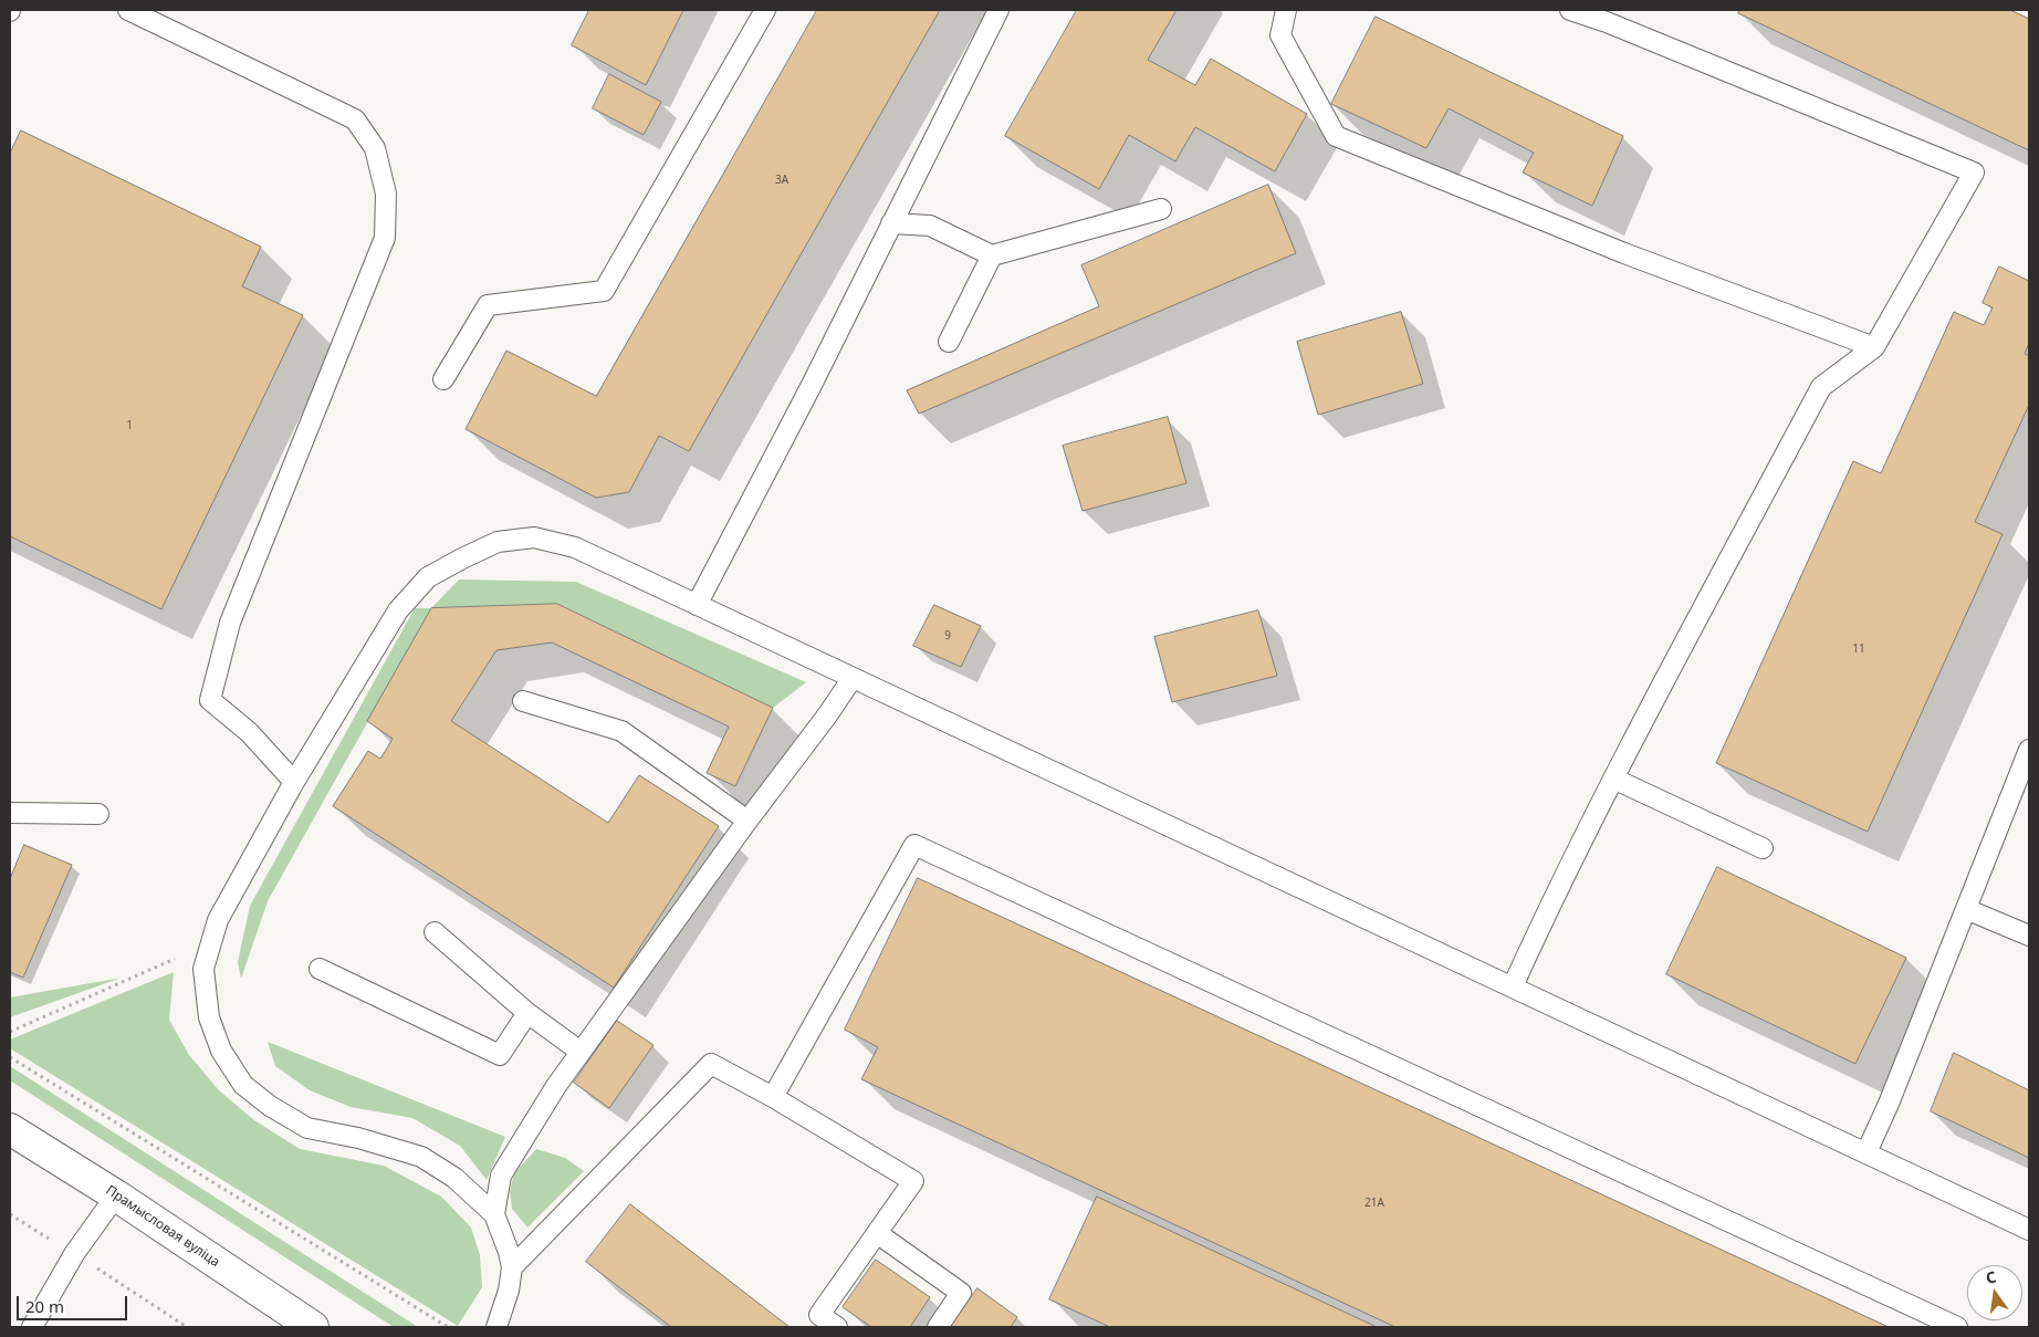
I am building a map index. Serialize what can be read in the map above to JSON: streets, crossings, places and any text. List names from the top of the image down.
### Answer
{
  "streets": {
    "main road": ["Прамысловая вуліца"]
  },
  "house_numbers": [
    "3А",
    "1",
    "9",
    "11",
    "21А"
  ],
  "scale_bar": "20 m",
  "north": "top"
}
